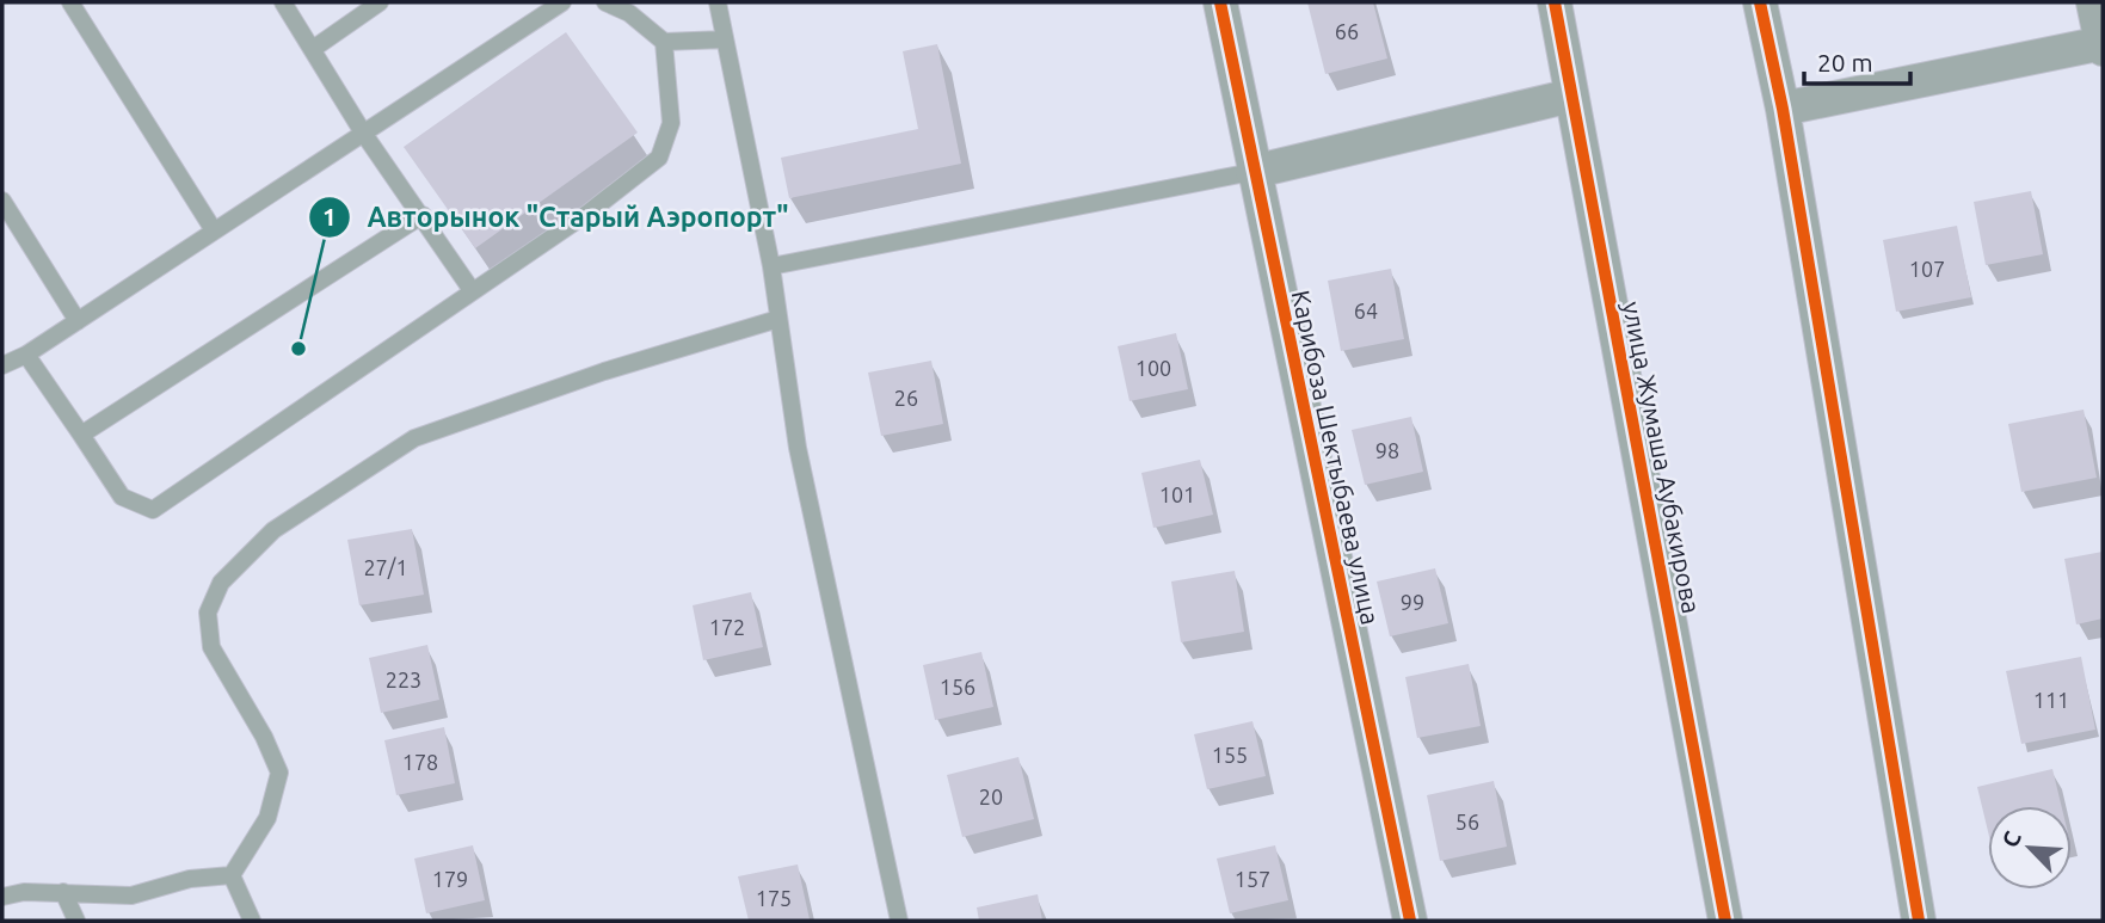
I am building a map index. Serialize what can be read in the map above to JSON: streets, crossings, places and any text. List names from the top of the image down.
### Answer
{
  "streets": {
    "street": ["Карибоза Шектыбаева улица", "улица Жумаша Аубакирова"]
  },
  "places": ["Авторынок \"Старый Аэропорт\""],
  "house_numbers": [
    "66",
    "107",
    "64",
    "100",
    "26",
    "98",
    "101",
    "27/1",
    "99",
    "172",
    "223",
    "156",
    "111",
    "155",
    "178",
    "20",
    "56",
    "179",
    "157",
    "175"
  ],
  "scale_bar": "20 m",
  "north": "top left"
}
